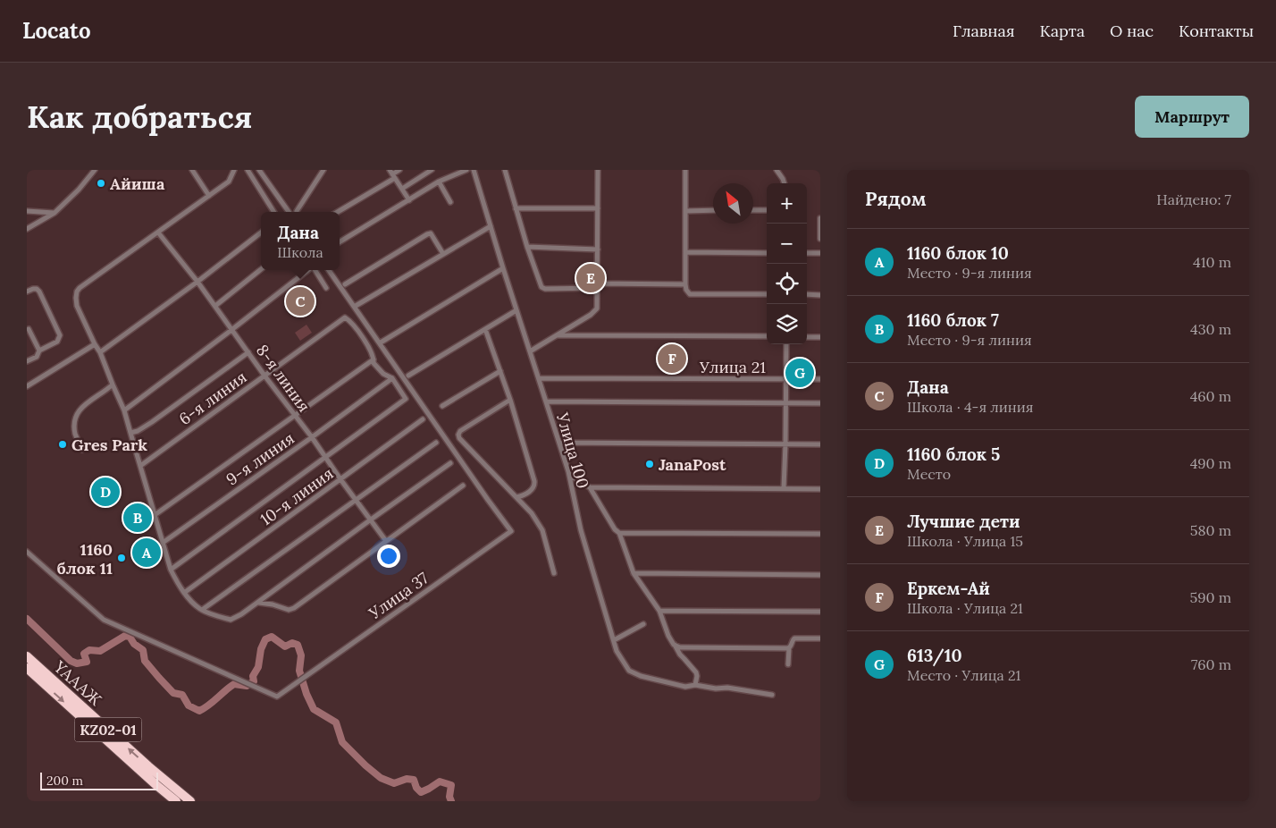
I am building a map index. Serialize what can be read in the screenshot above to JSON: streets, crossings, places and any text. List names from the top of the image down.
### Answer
{
  "streets": {
    "highway": ["ҮАААЖ", "KZ02-01"],
    "street": [
      "Улица 21",
      "8-я линия",
      "6-я линия",
      "Улица 100",
      "9-я линия",
      "10-я линия",
      "Улица 37"
    ]
  },
  "crossings": [
    ["Улица 21", "Улица 100"],
    ["8-я линия", "6-я линия"],
    ["8-я линия", "9-я линия"],
    ["8-я линия", "10-я линия"],
    ["6-я линия", "9-я линия"]
  ],
  "places": [
    "Айиша",
    "Gres Park",
    "JanaPost",
    "1160 блок 11"
  ],
  "scale_bar": "200 m",
  "north": "top left",
  "page": {
    "header": "Locato",
    "nav": [
      "Главная",
      "Карта",
      "О нас",
      "Контакты"
    ],
    "buttons": "Маршрут",
    "title": "Как добраться",
    "heading": ["Рядом", "Найдено: 7"],
    "map_buttons": ["+", "−"],
    "popup": ["Дана", "Школа"],
    "list": [
      {
        "mark": "A",
        "name": "1160 блок 10",
        "note": "Место · 9-я линия",
        "value": "410 m"
      },
      {
        "mark": "B",
        "name": "1160 блок 7",
        "note": "Место · 9-я линия",
        "value": "430 m"
      },
      {
        "mark": "C",
        "name": "Дана",
        "note": "Школа · 4-я линия",
        "value": "460 m"
      },
      {
        "mark": "D",
        "name": "1160 блок 5",
        "note": "Место",
        "value": "490 m"
      },
      {
        "mark": "E",
        "name": "Лучшие дети",
        "note": "Школа · Улица 15",
        "value": "580 m"
      },
      {
        "mark": "F",
        "name": "Еркем-Ай",
        "note": "Школа · Улица 21",
        "value": "590 m"
      },
      {
        "mark": "G",
        "name": "613/10",
        "note": "Место · Улица 21",
        "value": "760 m"
      }
    ],
    "pins": [
      "E",
      "C",
      "F",
      "G",
      "D",
      "B",
      "A"
    ],
    "scale": "200 m"
  }
}
